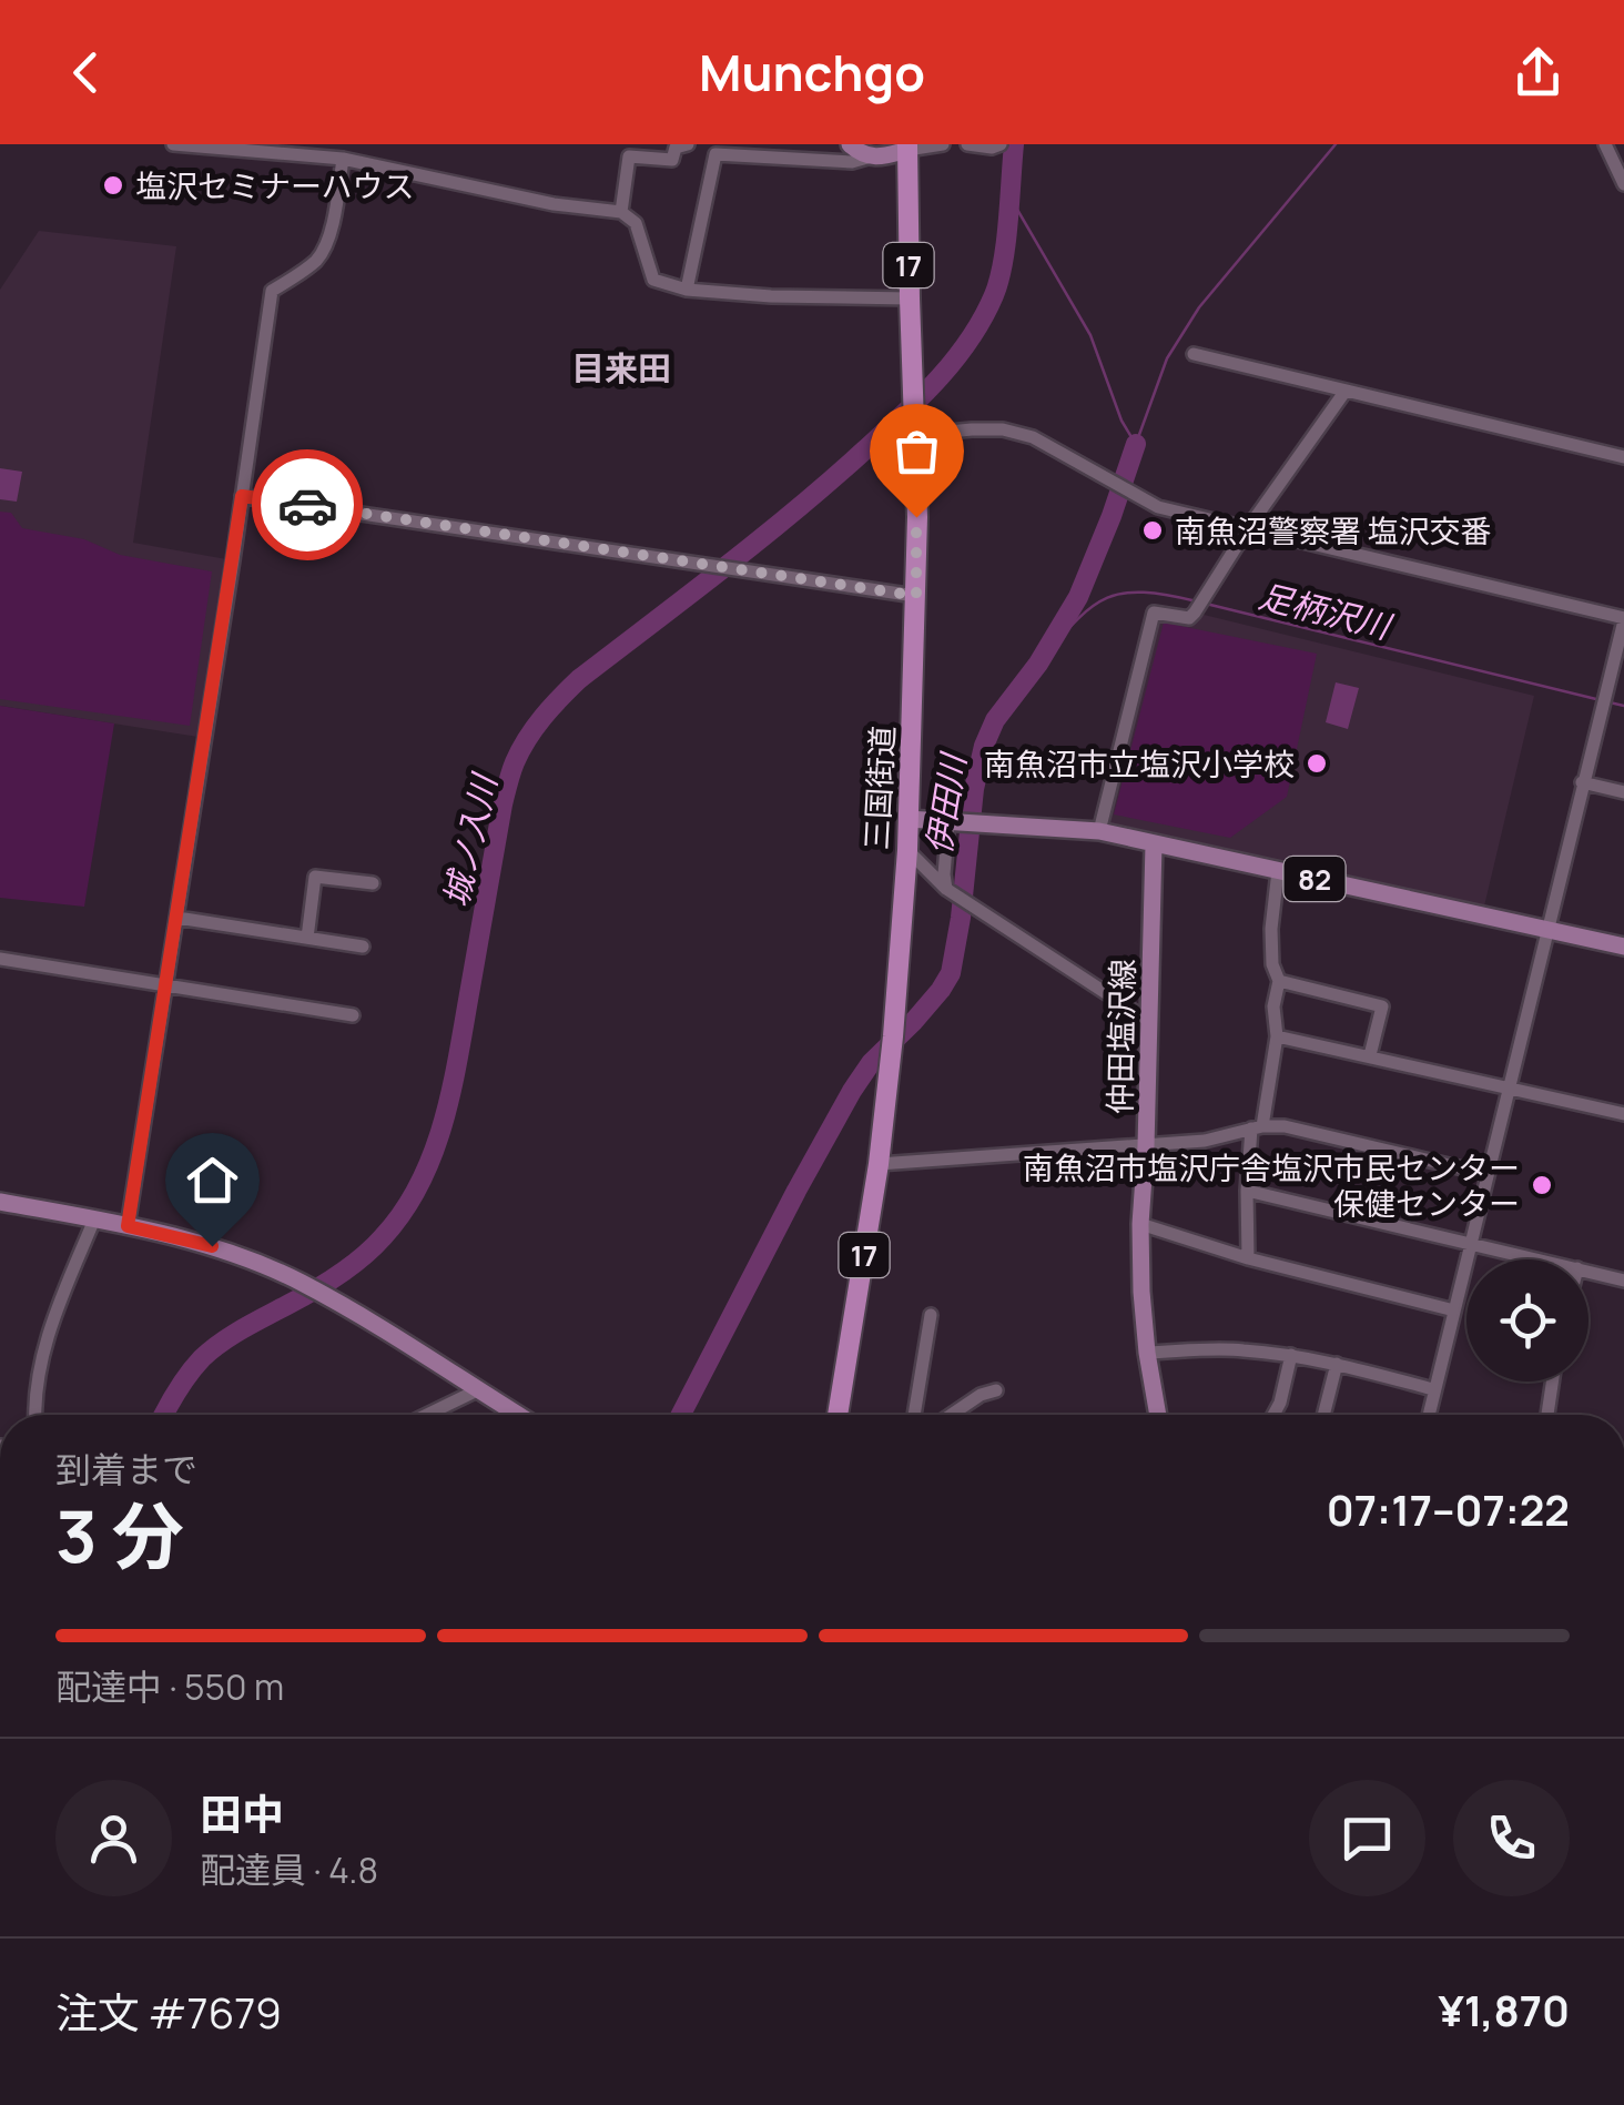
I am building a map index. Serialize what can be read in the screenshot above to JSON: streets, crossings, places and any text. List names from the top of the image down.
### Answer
{
  "streets": {
    "highway": ["17", "三国街道"],
    "main road": ["82", "仲田塩沢線"]
  },
  "crossings": [
    ["三国街道", "82"],
    ["82", "仲田塩沢線"]
  ],
  "districts": ["目来田"],
  "water": ["足柄沢川", "伊田川", "城ノ入川"],
  "places": [
    "塩沢セミナーハウス",
    "南魚沼警察署 塩沢交番",
    "南魚沼市立塩沢小学校",
    "南魚沼市塩沢庁舎塩沢市民センター 保健センター"
  ],
  "page": {
    "header": "Munchgo",
    "heading": ["3 分", "到着まで", "07:17–07:22"],
    "panel": [
      "田中",
      "配達員 · 4.8",
      "注文 #7679",
      "¥1,870"
    ],
    "bar": "配達中 · 550 m"
  }
}
